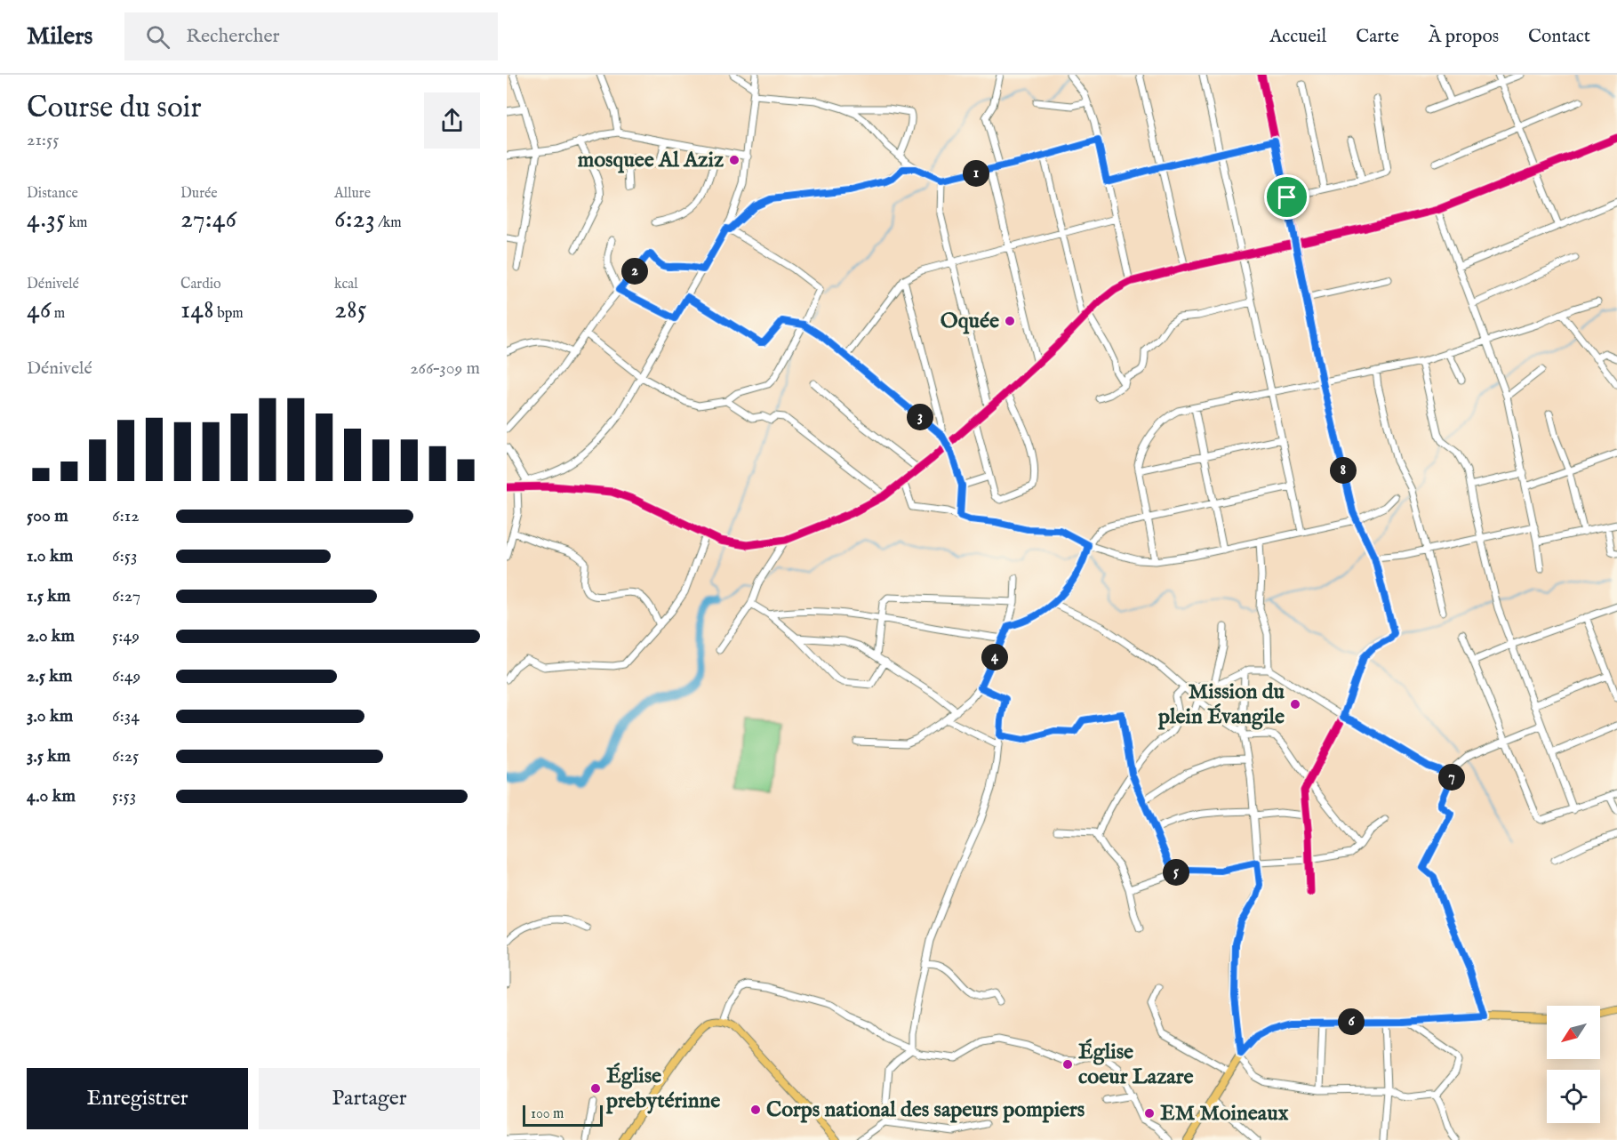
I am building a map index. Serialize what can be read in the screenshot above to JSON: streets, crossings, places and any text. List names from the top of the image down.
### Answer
{
  "places": [
    "mosquee Al Aziz",
    "Oquée",
    "Mission du plein Évangile",
    "Église coeur Lazare",
    "Église prebytérinne",
    "Corps national des sapeurs pompiers",
    "EM Moineaux"
  ],
  "scale_bar": "100 m",
  "north": "bottom left",
  "page": {
    "header": "Milers",
    "search": "Rechercher",
    "nav": [
      "Accueil",
      "Carte",
      "À propos",
      "Contact"
    ],
    "heading": ["Course du soir", "21:55"],
    "pins": [
      "1",
      "2",
      "3",
      "8",
      "4",
      "7",
      "5",
      "6"
    ],
    "stats": [
      ["Distance", "4.35 km"],
      ["Durée", "27:46"],
      ["Allure", "6:23 /km"],
      ["Dénivelé", "46 m"],
      ["Cardio", "148 bpm"],
      ["kcal", "285"]
    ],
    "chart": ["Dénivelé", "266–309 m"],
    "list": [
      {
        "name": "500 m",
        "note": "6:12"
      },
      {
        "name": "1.0 km",
        "note": "6:53"
      },
      {
        "name": "1.5 km",
        "note": "6:27"
      },
      {
        "name": "2.0 km",
        "note": "5:49"
      },
      {
        "name": "2.5 km",
        "note": "6:49"
      },
      {
        "name": "3.0 km",
        "note": "6:34"
      },
      {
        "name": "3.5 km",
        "note": "6:25"
      },
      {
        "name": "4.0 km",
        "note": "5:53"
      }
    ],
    "buttons": ["Enregistrer", "Partager"],
    "scale": "100 m"
  }
}
